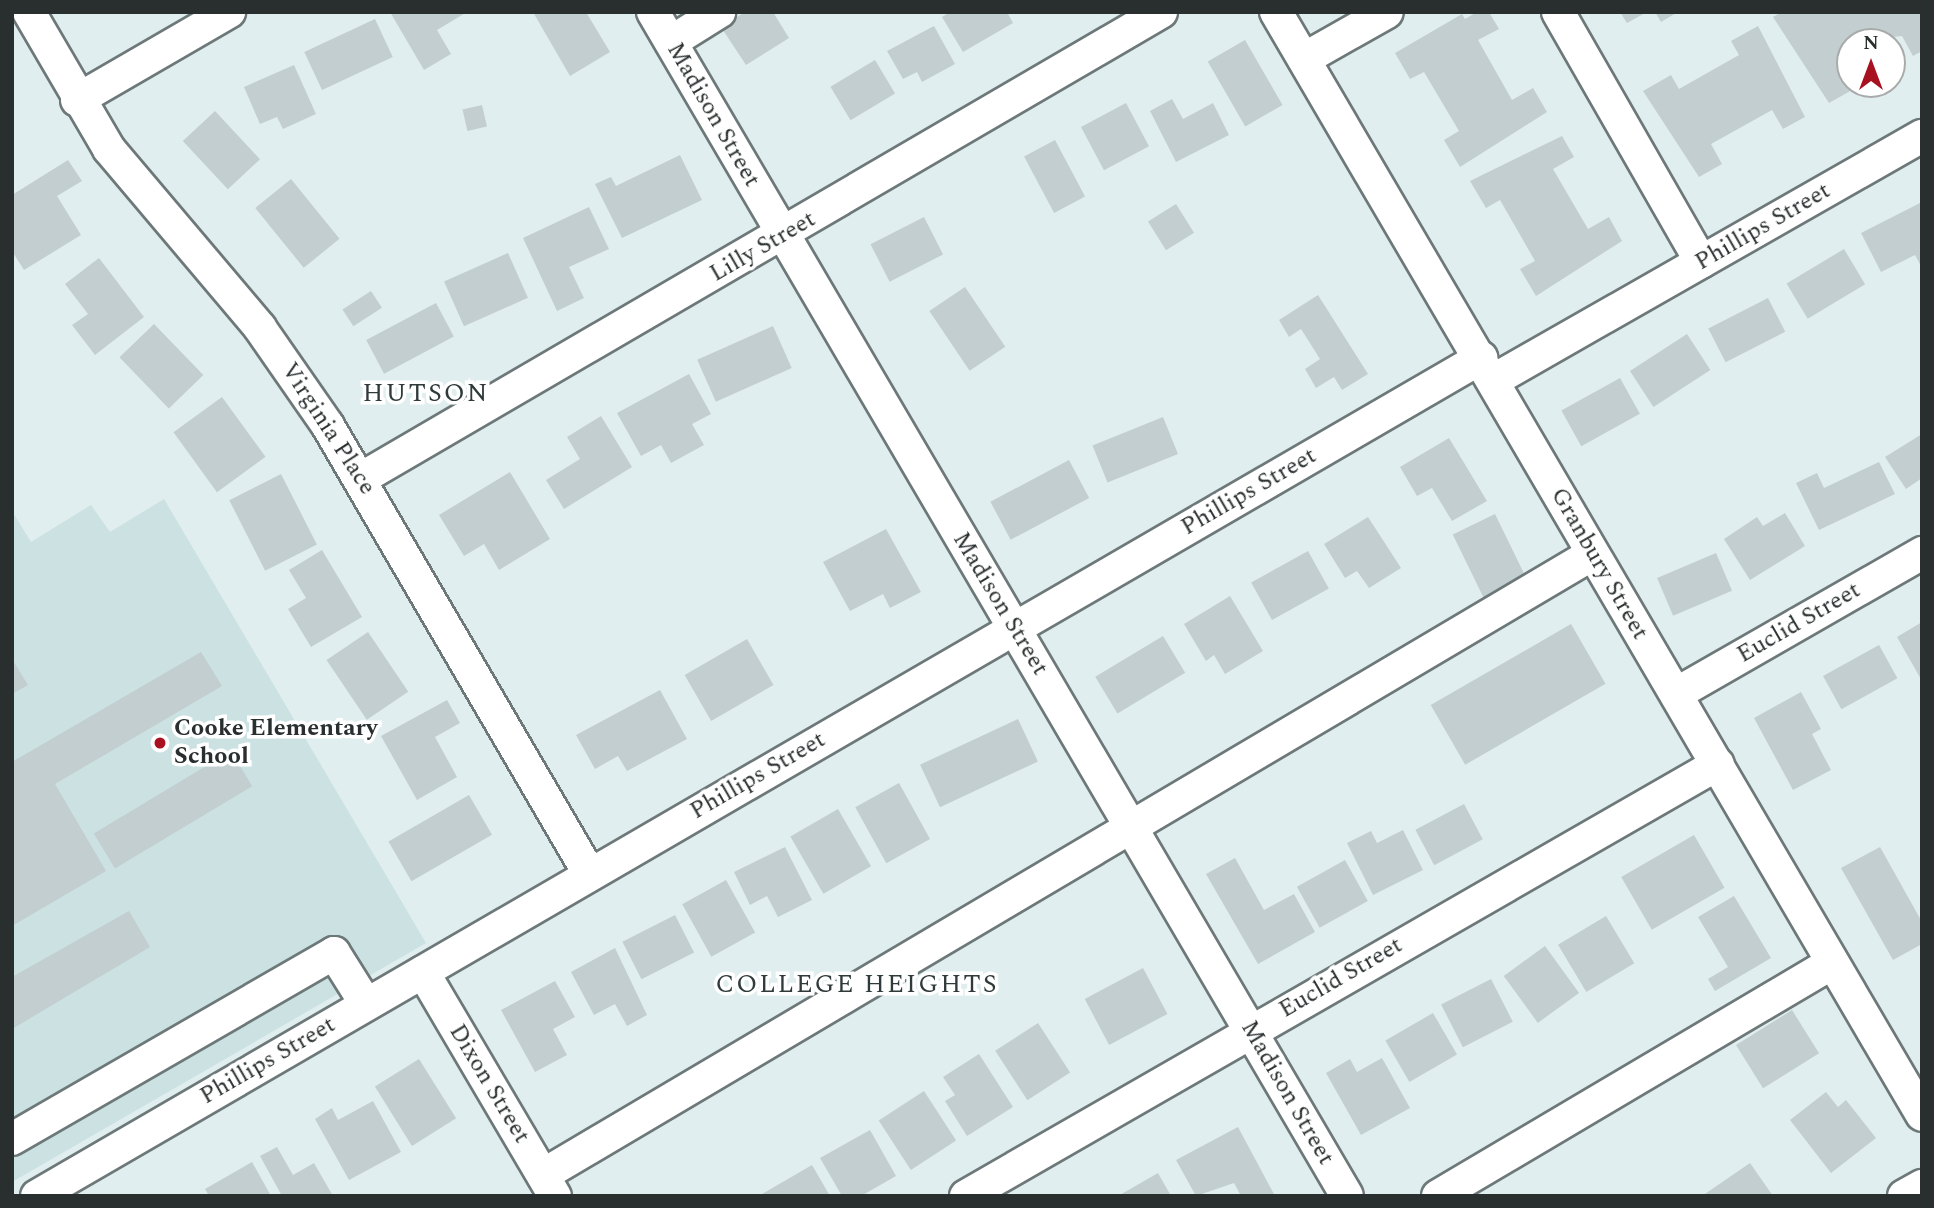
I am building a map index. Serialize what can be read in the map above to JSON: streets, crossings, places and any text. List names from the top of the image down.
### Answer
{
  "streets": {
    "street": [
      "Madison Street",
      "Phillips Street",
      "Lilly Street",
      "Virginia Place",
      "Granbury Street",
      "Euclid Street",
      "Dixon Street"
    ]
  },
  "crossings": [
    ["Madison Street", "Phillips Street"],
    ["Madison Street", "Lilly Street"],
    ["Madison Street", "Euclid Street"],
    ["Phillips Street", "Virginia Place"],
    ["Phillips Street", "Granbury Street"],
    ["Phillips Street", "Dixon Street"],
    ["Lilly Street", "Virginia Place"],
    ["Granbury Street", "Euclid Street"]
  ],
  "districts": ["HUTSON", "COLLEGE HEIGHTS"],
  "places": ["Cooke Elementary School"],
  "north": "top"
}
